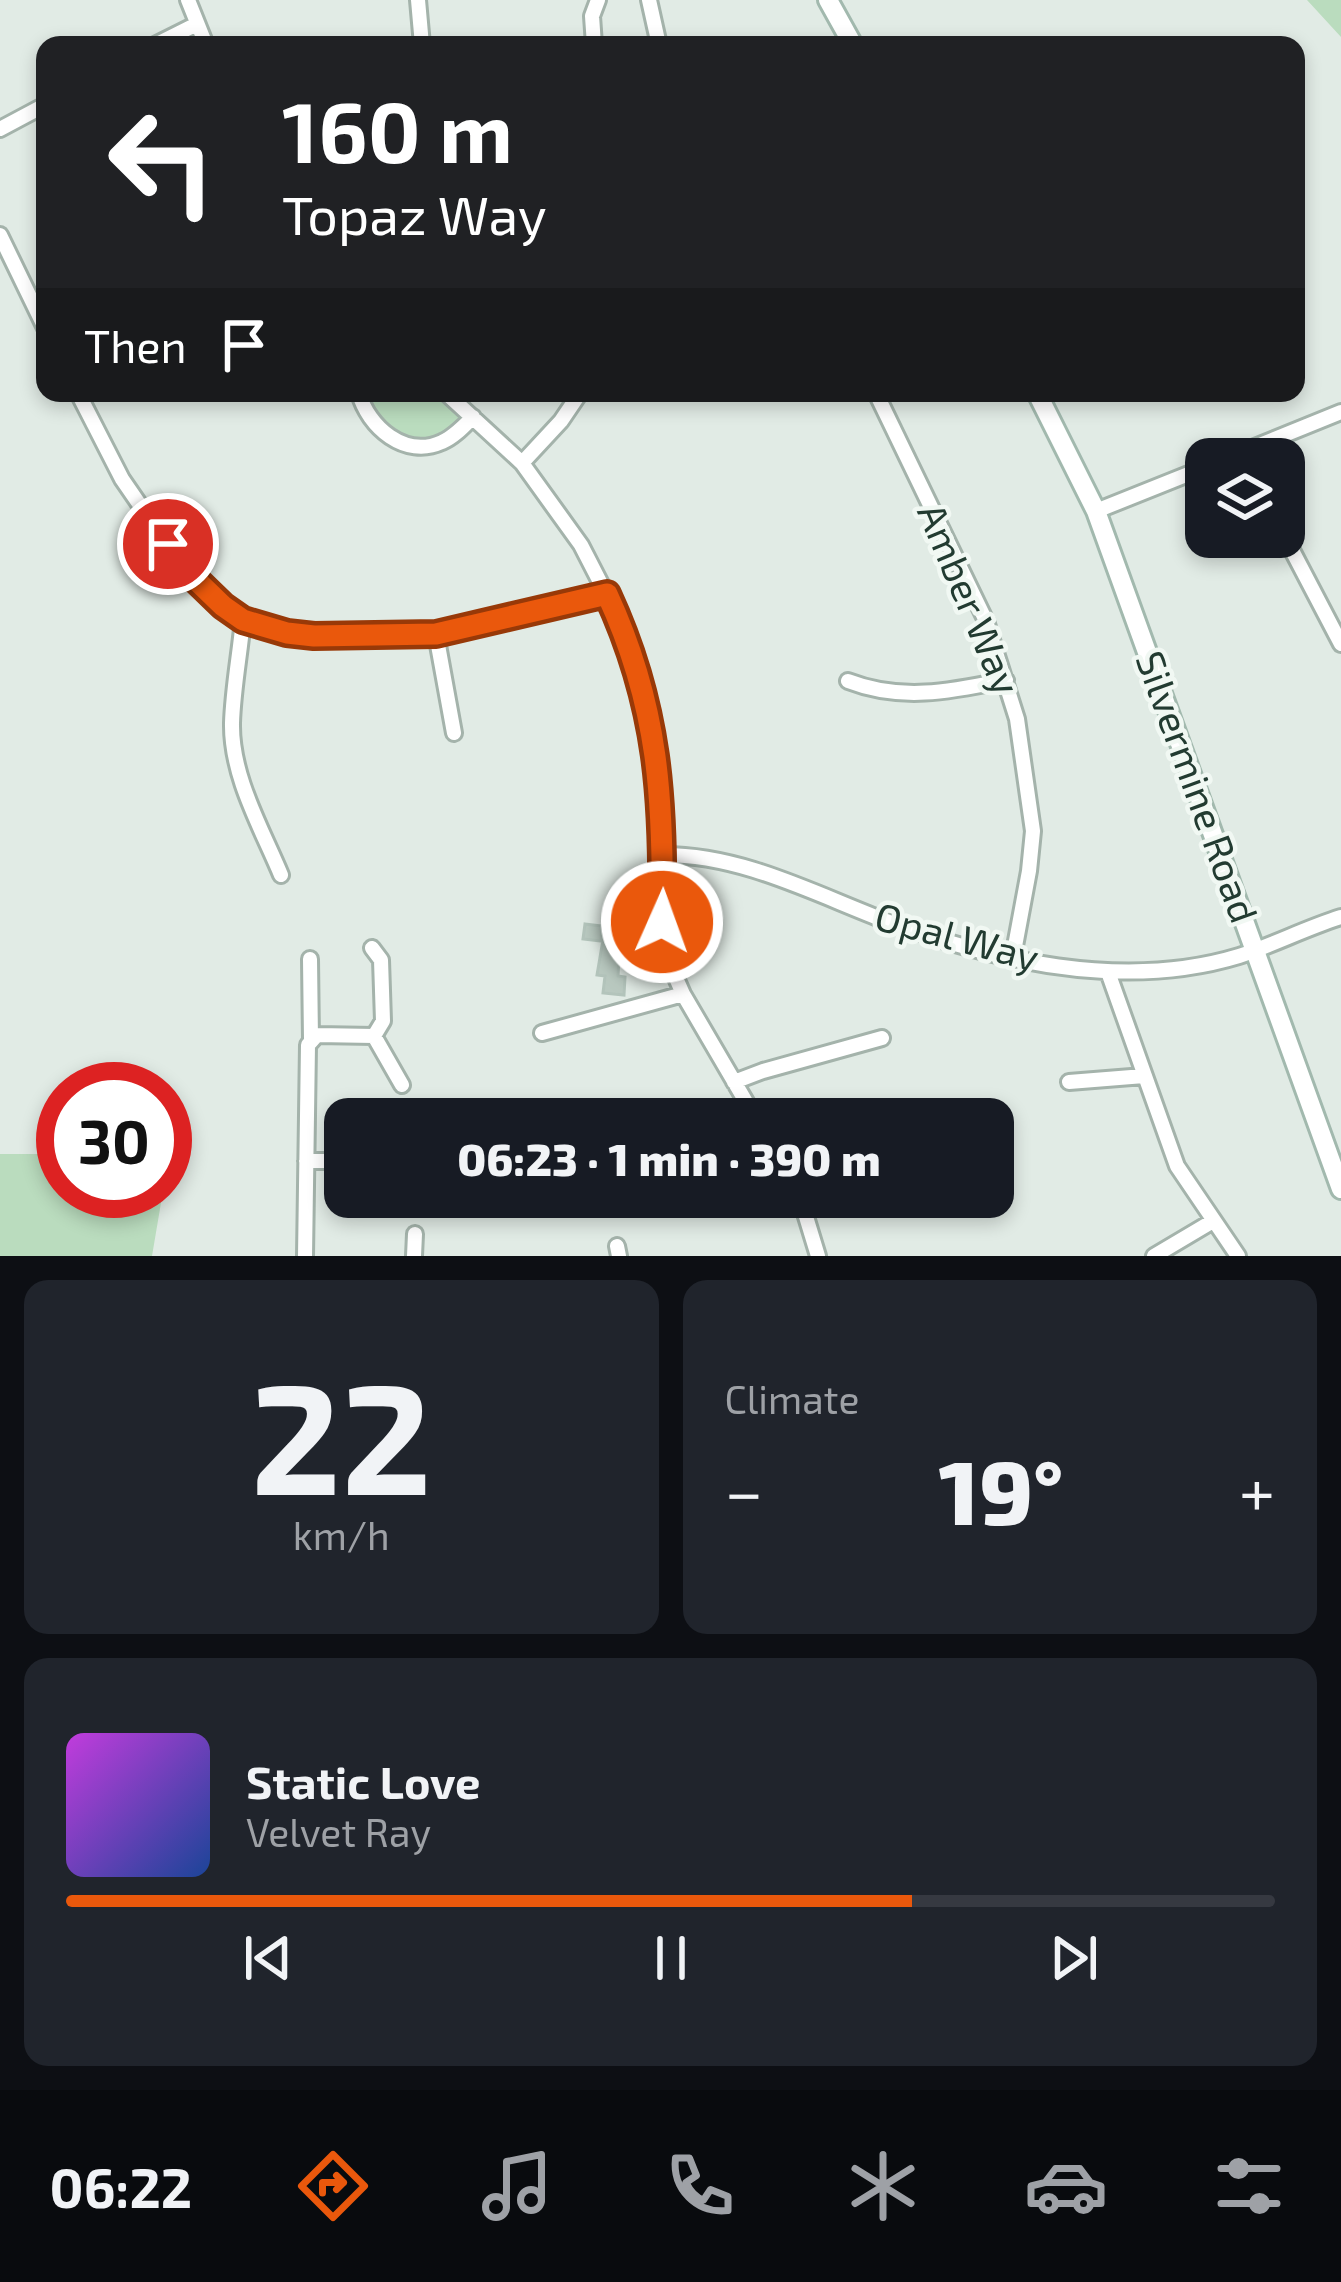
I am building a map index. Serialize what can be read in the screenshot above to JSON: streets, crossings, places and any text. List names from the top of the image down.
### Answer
{
  "streets": {
    "street": ["Amber Way", "Silvermine Road", "Opal Way"]
  },
  "crossings": [
    ["Amber Way", "Opal Way"],
    ["Silvermine Road", "Opal Way"]
  ],
  "page": {
    "turn": ["160 m", "Topaz Way"],
    "then": "Then",
    "limit": "30",
    "trip": "06:23 · 1 min · 390 m",
    "tile": [
      ["22", "km/h"],
      "Climate"
    ],
    "heat": ["−", "19°", "+"],
    "song": ["Static Love", "Velvet Ray"],
    "tabs": "06:22"
  }
}
